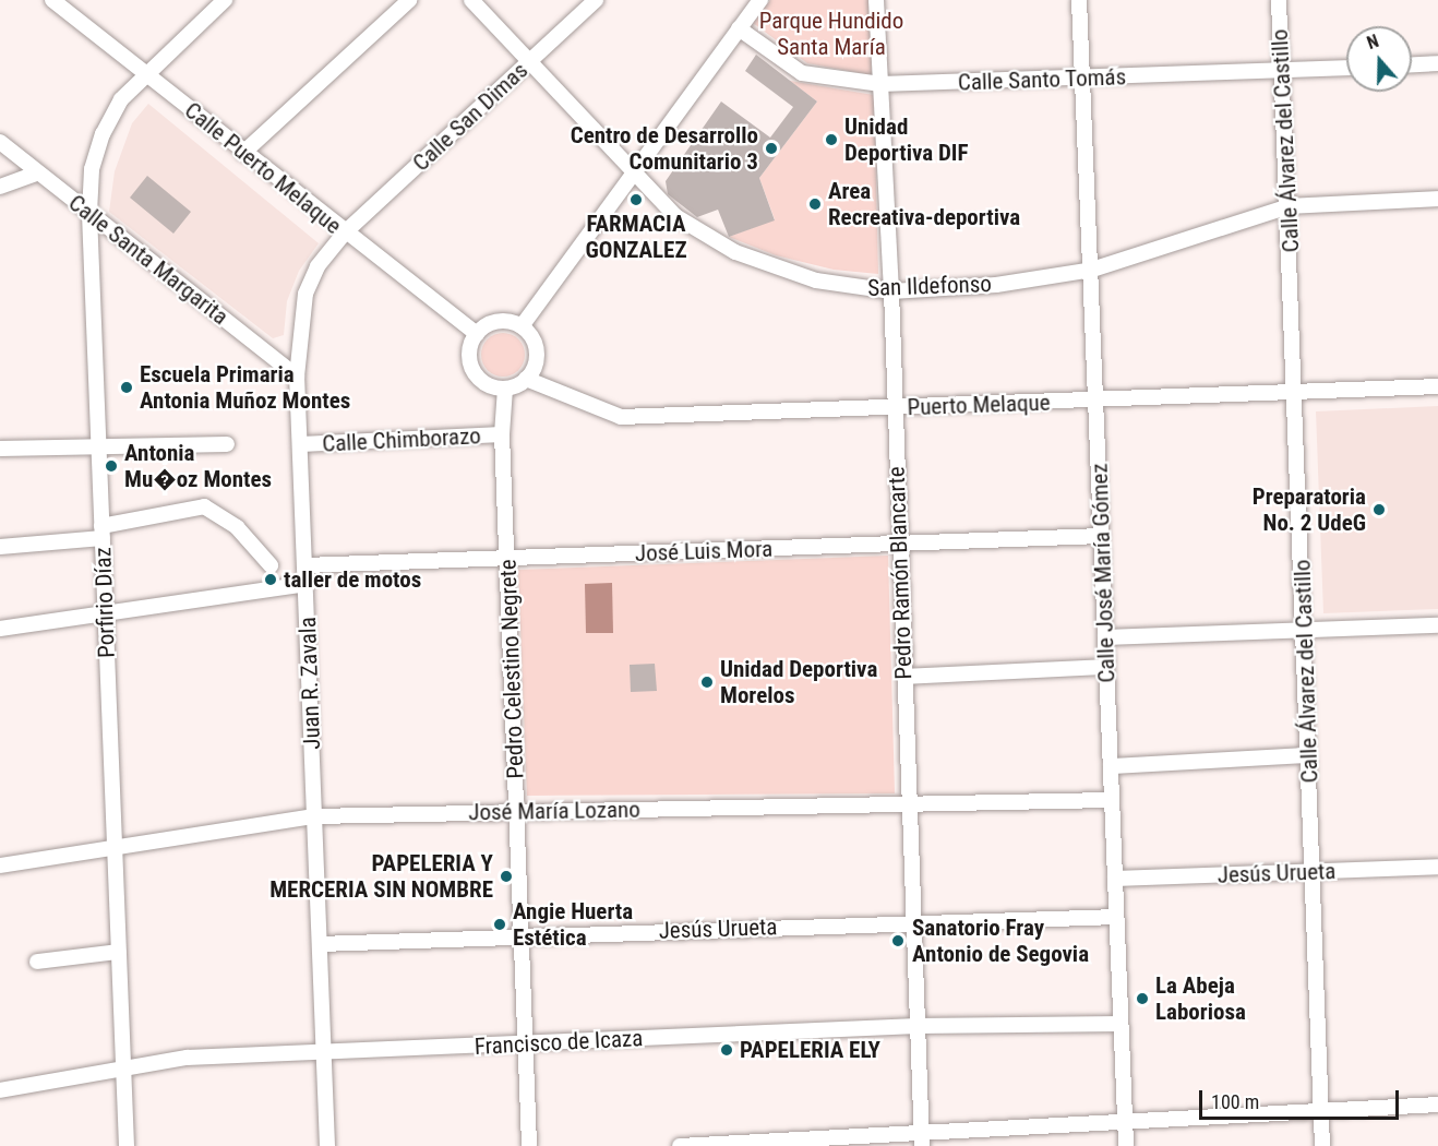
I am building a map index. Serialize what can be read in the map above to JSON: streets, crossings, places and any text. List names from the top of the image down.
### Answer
{
  "streets": {
    "street": [
      "Calle Santo Tomás",
      "Calle San Dimas",
      "Calle Álvarez del Castillo",
      "Calle Puerto Melaque",
      "Calle Santa Margarita",
      "San Ildefonso",
      "Puerto Melaque",
      "Calle Chimborazo",
      "José Luis Mora",
      "Pedro Ramón Blancarte",
      "Calle José María Gómez",
      "Porfirio Díaz",
      "Pedro Celestino Negrete",
      "Juan R. Zavala",
      "José María Lozano",
      "Jesús Urueta",
      "Francisco de Icaza"
    ]
  },
  "crossings": [
    ["Calle Santo Tomás", "Calle Álvarez del Castillo"],
    ["Calle Santo Tomás", "Pedro Ramón Blancarte"],
    ["Calle Santo Tomás", "Calle José María Gómez"],
    ["Calle San Dimas", "Calle Puerto Melaque"],
    ["Calle San Dimas", "San Ildefonso"],
    ["Calle San Dimas", "Juan R. Zavala"],
    ["Calle Álvarez del Castillo", "San Ildefonso"],
    ["Calle Álvarez del Castillo", "Puerto Melaque"],
    ["Calle Álvarez del Castillo", "Jesús Urueta"],
    ["Calle Puerto Melaque", "Puerto Melaque"],
    ["Calle Puerto Melaque", "Porfirio Díaz"],
    ["Calle Puerto Melaque", "Pedro Celestino Negrete"],
    ["Calle Puerto Melaque", "Juan R. Zavala"],
    ["Calle Santa Margarita", "Porfirio Díaz"],
    ["Calle Santa Margarita", "Juan R. Zavala"],
    ["San Ildefonso", "Pedro Ramón Blancarte"],
    ["San Ildefonso", "Calle José María Gómez"],
    ["Puerto Melaque", "Pedro Ramón Blancarte"],
    ["Puerto Melaque", "Calle José María Gómez"],
    ["Puerto Melaque", "Pedro Celestino Negrete"],
    ["Calle Chimborazo", "Pedro Celestino Negrete"],
    ["Calle Chimborazo", "Juan R. Zavala"],
    ["José Luis Mora", "Pedro Ramón Blancarte"],
    ["José Luis Mora", "Calle José María Gómez"],
    ["José Luis Mora", "Pedro Celestino Negrete"],
    ["José Luis Mora", "Juan R. Zavala"],
    ["Pedro Ramón Blancarte", "José María Lozano"],
    ["Pedro Ramón Blancarte", "Jesús Urueta"],
    ["Pedro Ramón Blancarte", "Francisco de Icaza"],
    ["Calle José María Gómez", "José María Lozano"],
    ["Calle José María Gómez", "Jesús Urueta"],
    ["Calle José María Gómez", "Francisco de Icaza"],
    ["Porfirio Díaz", "José María Lozano"],
    ["Porfirio Díaz", "Francisco de Icaza"],
    ["Pedro Celestino Negrete", "José María Lozano"],
    ["Pedro Celestino Negrete", "Jesús Urueta"],
    ["Pedro Celestino Negrete", "Francisco de Icaza"],
    ["Juan R. Zavala", "José María Lozano"],
    ["Juan R. Zavala", "Jesús Urueta"],
    ["Juan R. Zavala", "Francisco de Icaza"]
  ],
  "parks": ["Parque Hundido Santa María"],
  "places": [
    "Unidad Deportiva DIF",
    "Centro de Desarrollo Comunitario 3",
    "FARMACIA GONZALEZ",
    "Area Recreativa-deportiva",
    "Escuela Primaria Antonia Muñoz Montes",
    "Antonia Mu�oz Montes",
    "Preparatoria No. 2 UdeG",
    "taller de motos",
    "Unidad Deportiva Morelos",
    "PAPELERIA Y MERCERIA SIN NOMBRE",
    "Angie Huerta Estética",
    "Sanatorio Fray Antonio de Segovia",
    "La Abeja Laboriosa",
    "PAPELERIA ELY"
  ],
  "scale_bar": "100 m",
  "north": "top"
}
